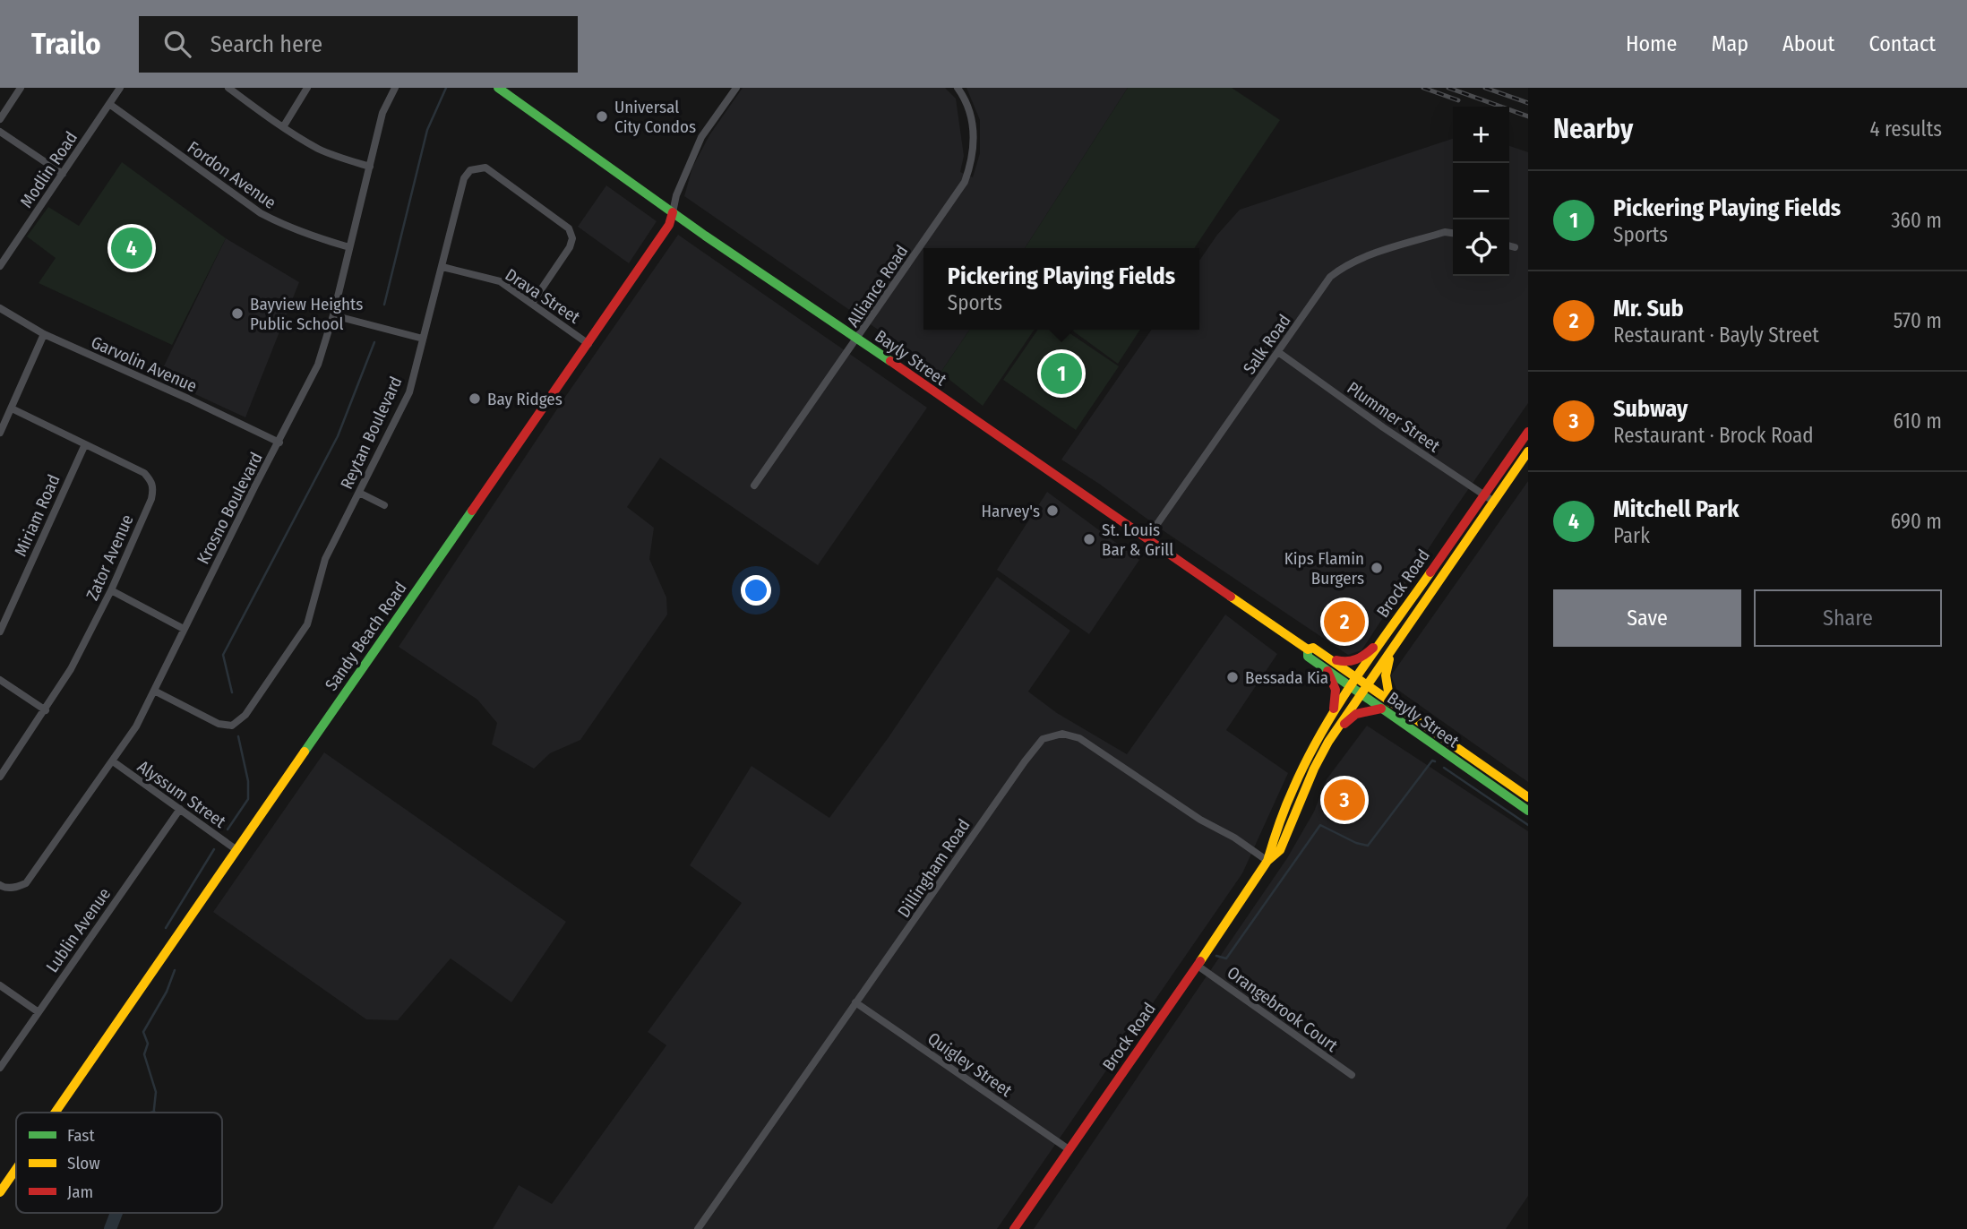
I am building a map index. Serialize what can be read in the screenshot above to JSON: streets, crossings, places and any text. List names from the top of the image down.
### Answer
{
  "streets": {
    "main road": ["Bayly Street", "Brock Road", "Sandy Beach Road"],
    "street": [
      "Modlin Road",
      "Fordon Avenue",
      "Alliance Road",
      "Drava Street",
      "Salk Road",
      "Garvolin Avenue",
      "Plummer Street",
      "Reytan Boulevard",
      "Krosno Boulevard",
      "Miriam Road",
      "Zator Avenue",
      "Alyssum Street",
      "Dillingham Road",
      "Lublin Avenue",
      "Orangebrook Court",
      "Quigley Street"
    ]
  },
  "crossings": [
    ["Modlin Road", "Fordon Avenue"],
    ["Fordon Avenue", "Krosno Boulevard"],
    ["Alliance Road", "Bayly Street"],
    ["Drava Street", "Reytan Boulevard"],
    ["Drava Street", "Sandy Beach Road"],
    ["Salk Road", "Bayly Street"],
    ["Salk Road", "Plummer Street"],
    ["Bayly Street", "Brock Road"],
    ["Bayly Street", "Sandy Beach Road"],
    ["Garvolin Avenue", "Krosno Boulevard"],
    ["Plummer Street", "Brock Road"],
    ["Reytan Boulevard", "Krosno Boulevard"],
    ["Krosno Boulevard", "Alyssum Street"],
    ["Miriam Road", "Zator Avenue"],
    ["Brock Road", "Dillingham Road"],
    ["Brock Road", "Orangebrook Court"],
    ["Brock Road", "Quigley Street"],
    ["Sandy Beach Road", "Alyssum Street"],
    ["Alyssum Street", "Lublin Avenue"],
    ["Dillingham Road", "Quigley Street"]
  ],
  "places": [
    "Universal City Condos",
    "Bayview Heights Public School",
    "Bay Ridges",
    "Harvey's",
    "St. Louis Bar & Grill",
    "Kips Flamin Burgers",
    "Bessada Kia"
  ],
  "legend": ["Fast", "Slow", "Jam"],
  "page": {
    "header": "Trailo",
    "search": "Search here",
    "nav": [
      "Home",
      "Map",
      "About",
      "Contact"
    ],
    "heading": ["Nearby", "4 results"],
    "map_buttons": ["+", "−"],
    "list": [
      {
        "mark": "1",
        "name": "Pickering Playing Fields",
        "note": "Sports",
        "value": "360 m"
      },
      {
        "mark": "2",
        "name": "Mr. Sub",
        "note": "Restaurant · Bayly Street",
        "value": "570 m"
      },
      {
        "mark": "3",
        "name": "Subway",
        "note": "Restaurant · Brock Road",
        "value": "610 m"
      },
      {
        "mark": "4",
        "name": "Mitchell Park",
        "note": "Park",
        "value": "690 m"
      }
    ],
    "pins": [
      "4",
      "1",
      "2",
      "3"
    ],
    "popup": ["Pickering Playing Fields", "Sports"],
    "buttons": ["Save", "Share"]
  }
}
